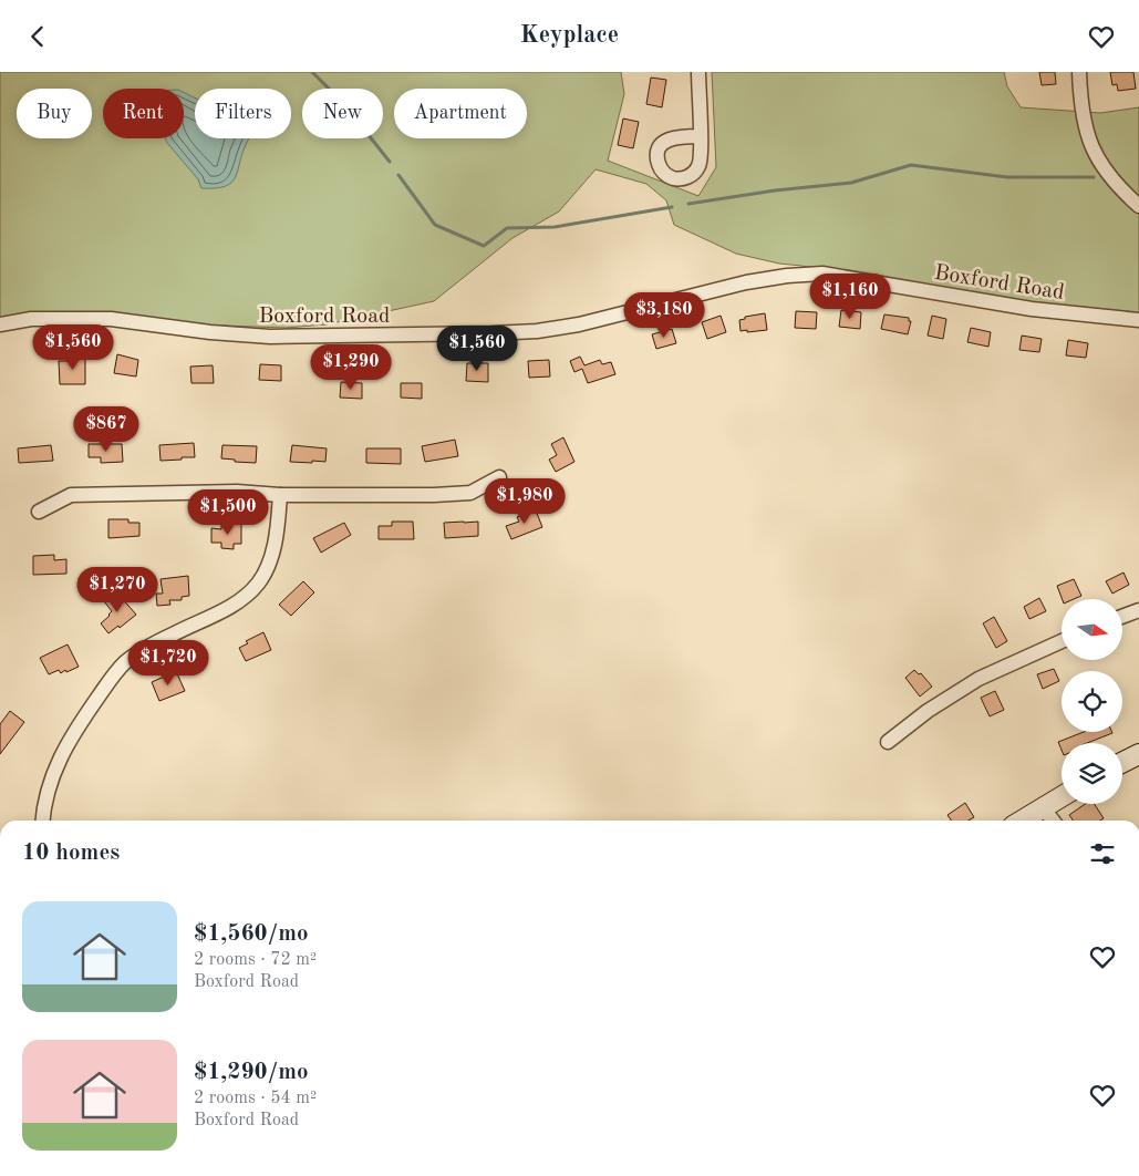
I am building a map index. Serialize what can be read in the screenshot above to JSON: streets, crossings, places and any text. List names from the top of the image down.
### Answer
{
  "streets": {
    "street": ["Boxford Road"]
  },
  "north": "right",
  "page": {
    "header": "Keyplace",
    "chip": [
      "Buy",
      "Rent",
      "Filters",
      "New",
      "Apartment"
    ],
    "price": [
      "$1,160",
      "$3,180",
      "$1,560",
      "$1,560",
      "$1,290",
      "$867",
      "$1,980",
      "$1,500",
      "$1,270",
      "$1,720"
    ],
    "heading": "10 homes",
    "list": [
      {
        "name": "$1,560/mo",
        "note": "2 rooms · 72 m² · Boxford Road"
      },
      {
        "name": "$1,290/mo",
        "note": "2 rooms · 54 m² · Boxford Road"
      }
    ]
  }
}
